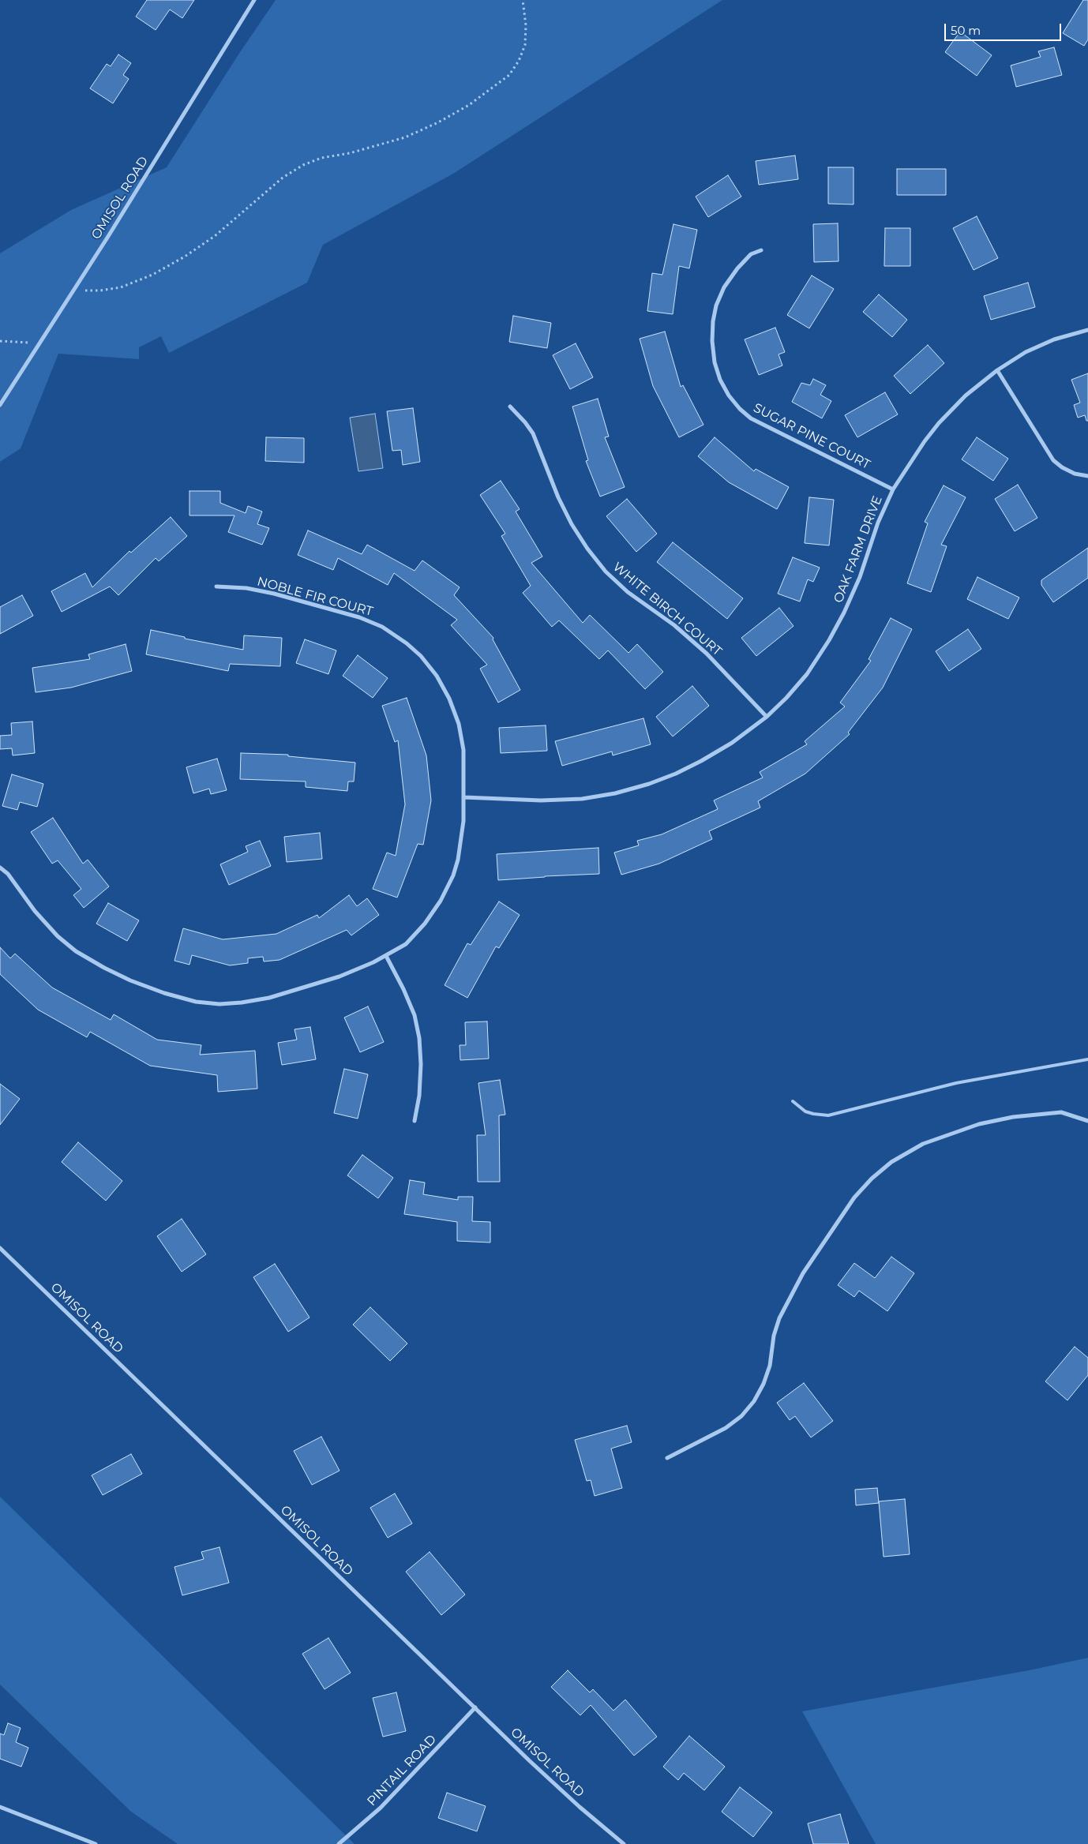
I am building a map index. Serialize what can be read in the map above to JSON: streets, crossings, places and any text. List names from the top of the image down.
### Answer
{
  "streets": {
    "street": [
      "OMISOL ROAD",
      "SUGAR PINE COURT",
      "OAK FARM DRIVE",
      "NOBLE FIR COURT",
      "WHITE BIRCH COURT",
      "PINTAIL ROAD"
    ]
  },
  "crossings": [
    ["OMISOL ROAD", "PINTAIL ROAD"],
    ["SUGAR PINE COURT", "OAK FARM DRIVE"],
    ["OAK FARM DRIVE", "NOBLE FIR COURT"],
    ["OAK FARM DRIVE", "WHITE BIRCH COURT"]
  ],
  "scale_bar": "50 m"
}
